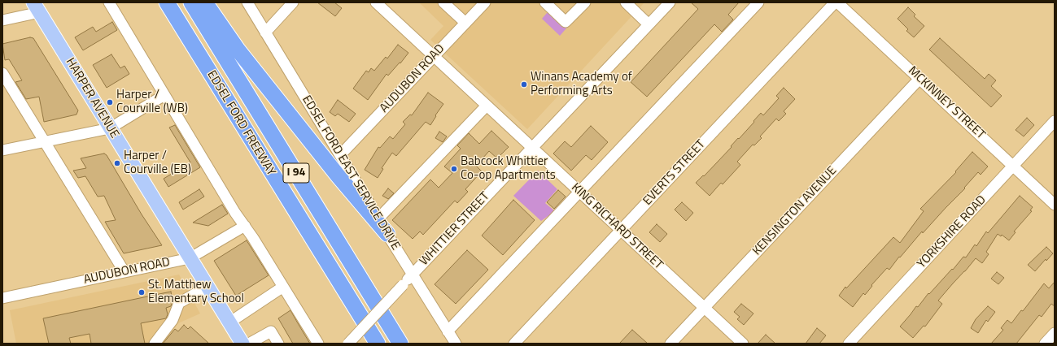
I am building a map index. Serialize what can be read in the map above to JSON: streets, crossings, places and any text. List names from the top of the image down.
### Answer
{
  "streets": {
    "highway": ["EDSEL FORD FREEWAY", "I 94"],
    "main road": ["HARPER AVENUE"],
    "street": [
      "AUDUBON ROAD",
      "MCKINNEY STREET",
      "EDSEL FORD EAST SERVICE DRIVE",
      "EVERTS STREET",
      "KENSINGTON AVENUE",
      "KING RICHARD STREET",
      "WHITTIER STREET",
      "YORKSHIRE ROAD"
    ]
  },
  "crossings": [
    ["AUDUBON ROAD", "HARPER AVENUE"],
    ["AUDUBON ROAD", "EDSEL FORD EAST SERVICE DRIVE"],
    ["AUDUBON ROAD", "KING RICHARD STREET"],
    ["MCKINNEY STREET", "EVERTS STREET"],
    ["MCKINNEY STREET", "KENSINGTON AVENUE"],
    ["MCKINNEY STREET", "YORKSHIRE ROAD"],
    ["EDSEL FORD EAST SERVICE DRIVE", "WHITTIER STREET"],
    ["EVERTS STREET", "KING RICHARD STREET"],
    ["KENSINGTON AVENUE", "KING RICHARD STREET"],
    ["KING RICHARD STREET", "WHITTIER STREET"]
  ],
  "places": [
    "Winans Academy of Performing Arts",
    "Harper / Courville (WB)",
    "Harper / Courville (EB)",
    "Babcock Whittier Co-op Apartments",
    "St. Matthew Elementary School"
  ]
}
